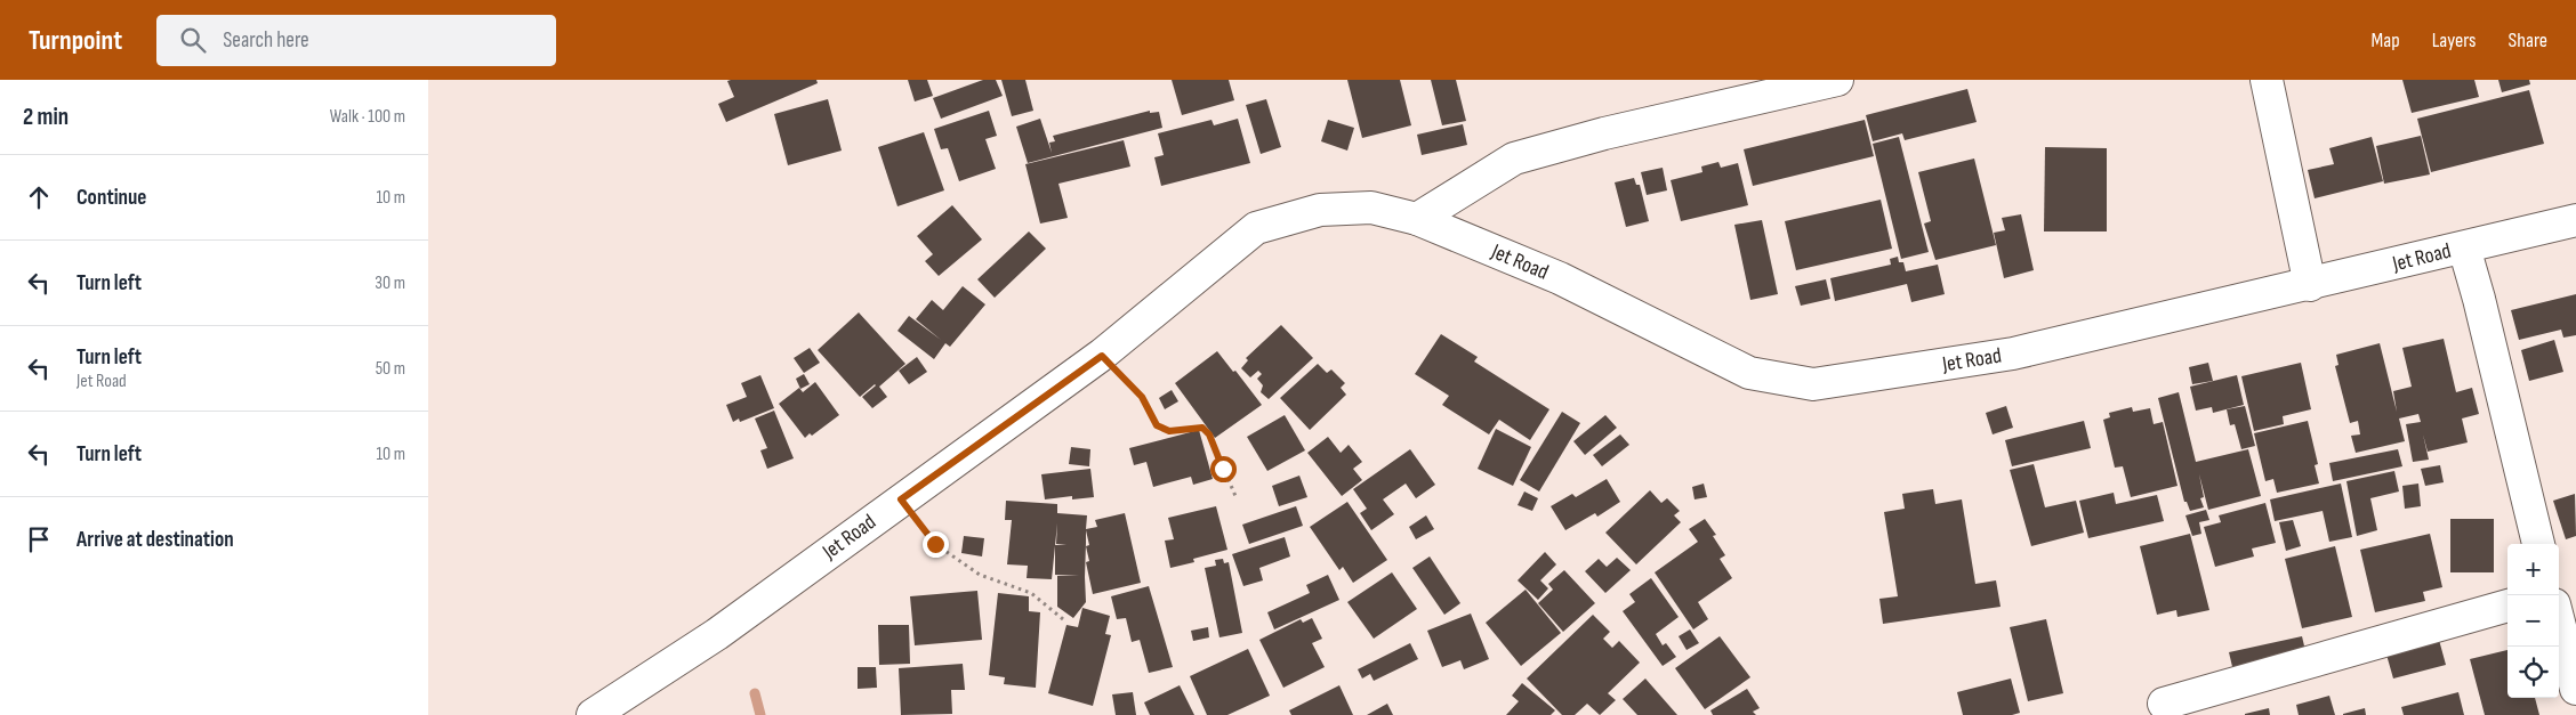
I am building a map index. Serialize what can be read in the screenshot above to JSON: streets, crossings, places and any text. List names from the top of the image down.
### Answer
{
  "streets": {
    "main road": ["Jet Road"]
  },
  "page": {
    "header": "Turnpoint",
    "search": "Search here",
    "nav": ["Map", "Layers", "Share"],
    "heading": ["2 min", "Walk · 100 m"],
    "list": [
      ["Continue", "10 m"],
      ["Turn left", "30 m"],
      ["Turn left", "Jet Road", "50 m"],
      ["Turn left", "10 m"],
      "Arrive at destination"
    ],
    "map_buttons": ["+", "−"]
  }
}
